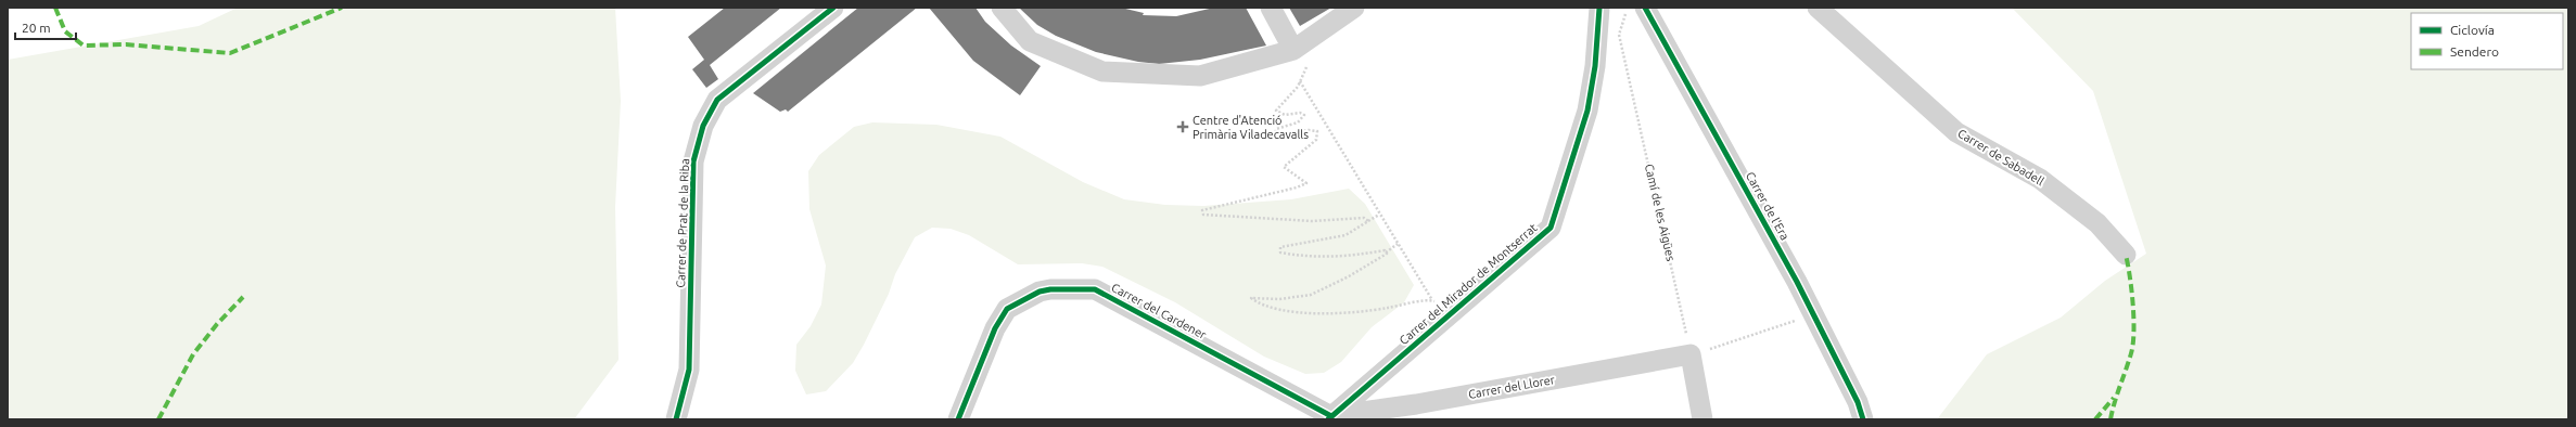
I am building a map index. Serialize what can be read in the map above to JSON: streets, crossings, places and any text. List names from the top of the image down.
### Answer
{
  "streets": {
    "street": [
      "Carrer de Sabadell",
      "Carrer de l'Era",
      "Carrer de Prat de la Riba",
      "Carrer del Mirador de Montserrat",
      "Carrer del Cardener",
      "Carrer del Llorer"
    ],
    "path": ["Camí de les Aigües"]
  },
  "crossings": [
    ["Camí de les Aigües", "Carrer del Llorer"],
    ["Carrer del Mirador de Montserrat", "Carrer del Cardener"],
    ["Carrer del Mirador de Montserrat", "Carrer del Llorer"],
    ["Carrer del Cardener", "Carrer del Llorer"]
  ],
  "places": {
    "health": ["Centre d'Atenció Primària Viladecavalls"]
  },
  "legend": ["Ciclovía", "Sendero"],
  "scale_bar": "20 m"
}
